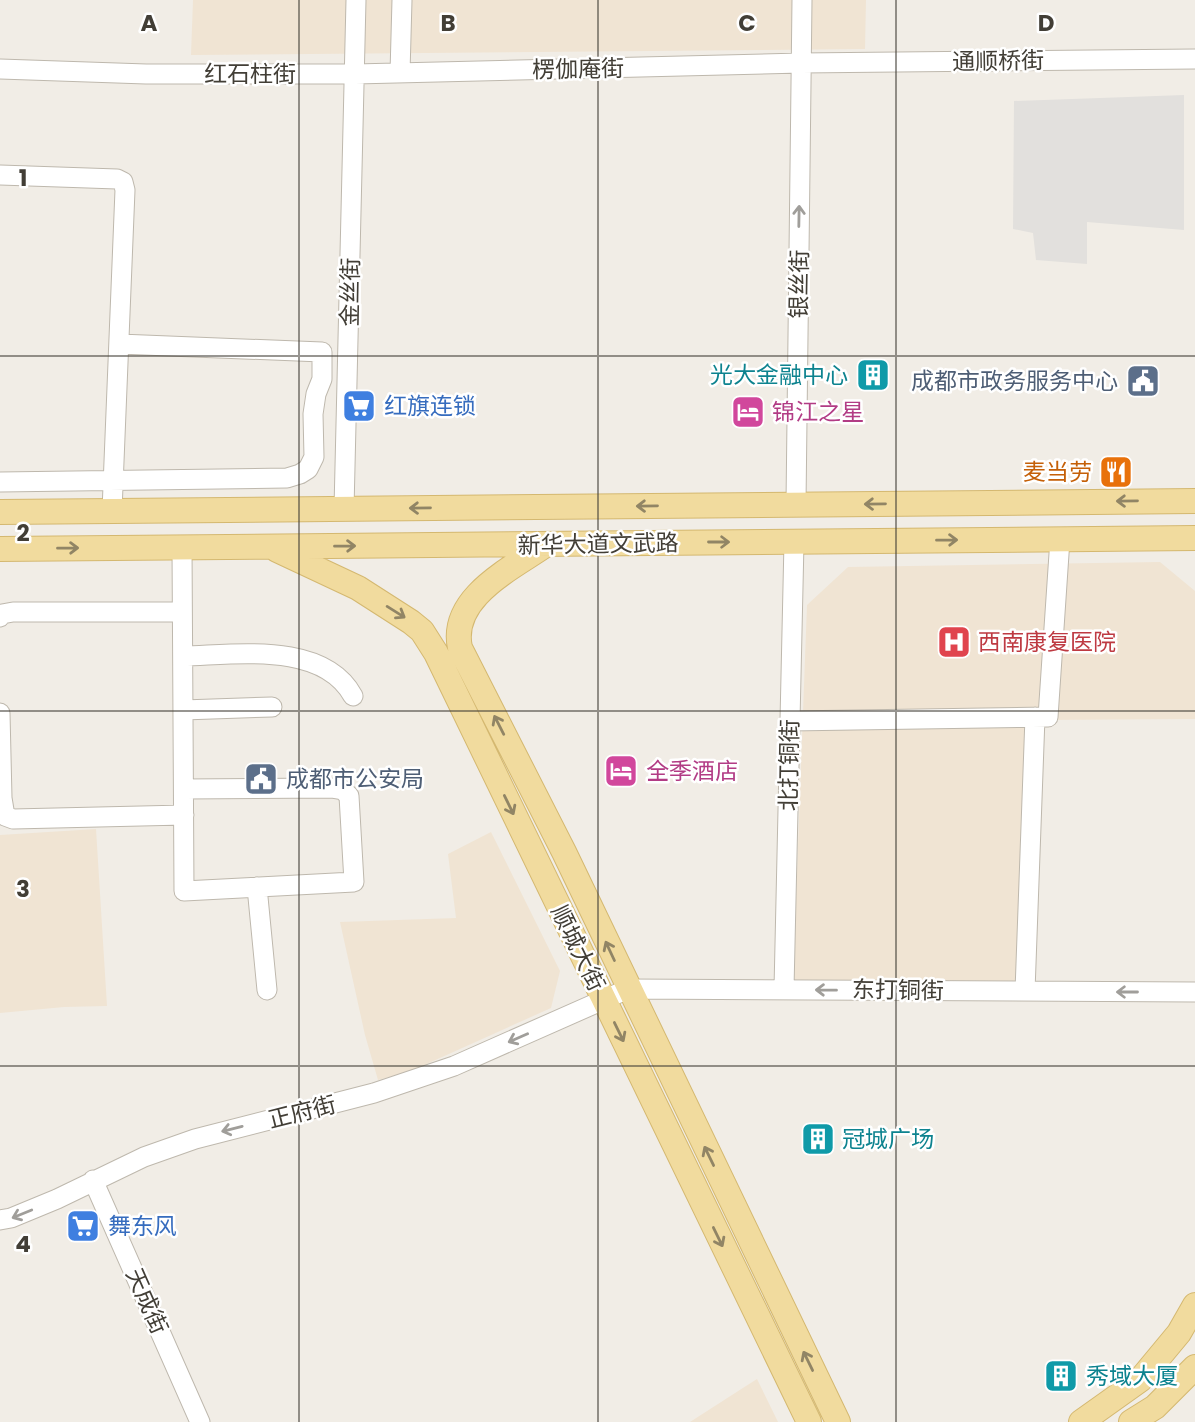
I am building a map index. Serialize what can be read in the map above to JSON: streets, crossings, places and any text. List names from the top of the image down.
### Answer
{
  "streets": {
    "main road": ["新华大道文武路", "顺城大街"],
    "street": [
      "通顺桥街",
      "楞伽庵街",
      "红石柱街",
      "银丝街",
      "金丝街",
      "北打铜街",
      "东打铜街",
      "正府街",
      "天成街"
    ]
  },
  "crossings": [
    ["通顺桥街", "楞伽庵街"],
    ["通顺桥街", "银丝街"],
    ["楞伽庵街", "红石柱街"],
    ["楞伽庵街", "银丝街"],
    ["楞伽庵街", "金丝街"],
    ["红石柱街", "金丝街"],
    ["银丝街", "新华大道文武路"],
    ["金丝街", "新华大道文武路"],
    ["新华大道文武路", "北打铜街"],
    ["新华大道文武路", "顺城大街"],
    ["北打铜街", "东打铜街"],
    ["顺城大街", "东打铜街"],
    ["顺城大街", "正府街"],
    ["东打铜街", "正府街"],
    ["正府街", "天成街"]
  ],
  "one_way": ["银丝街", "东打铜街", "正府街"],
  "places": {
    "building": ["光大金融中心", "冠城广场", "秀域大厦"],
    "public building": ["成都市政务服务中心", "成都市公安局"],
    "supermarket": ["红旗连锁", "舞东风"],
    "hotel": ["锦江之星", "全季酒店"],
    "restaurant": ["麦当劳"],
    "hospital": ["西南康复医院"]
  },
  "grid": {
    "columns": [
      "A",
      "B",
      "C",
      "D"
    ],
    "rows": [
      "1",
      "2",
      "3",
      "4"
    ]
  }
}
